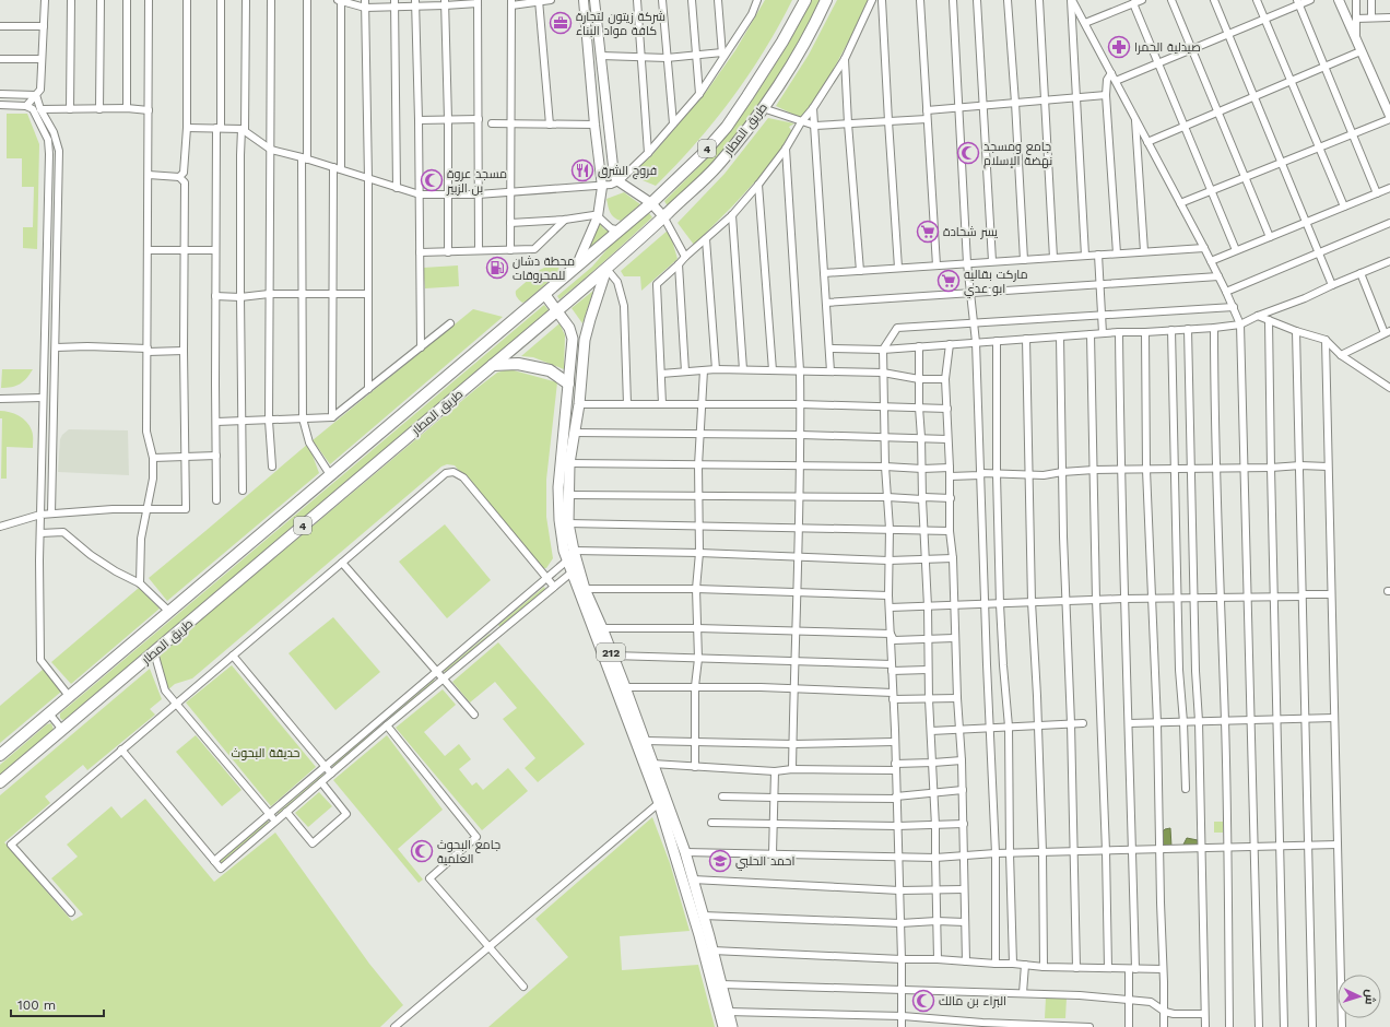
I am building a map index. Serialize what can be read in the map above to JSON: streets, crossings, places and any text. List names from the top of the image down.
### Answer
{
  "streets": {
    "highway": ["طريق المطار", "4"],
    "main road": ["212"]
  },
  "crossings": [
    ["طريق المطار", "212"]
  ],
  "parks": ["حديقة البحوث"],
  "places": {
    "office": ["شركة زيتون لتجارة كافة مواد البناء"],
    "pharmacy": ["صيدلية الحمرا"],
    "mosque": [
      "جامع ومسجد نهضة الإسلام",
      "مسجد عروة بن الزبير",
      "جامع البحوث العلمية",
      "البراء بن مالك"
    ],
    "restaurant": ["فروج الشرق"],
    "supermarket": ["يسر شحادة", "ماركت بقاليه ابو عدي"],
    "fuel station": ["محطة دشان للمحروقات"],
    "school or university": ["احمد الحلبي"]
  },
  "scale_bar": "100 m",
  "north": "right"
}
